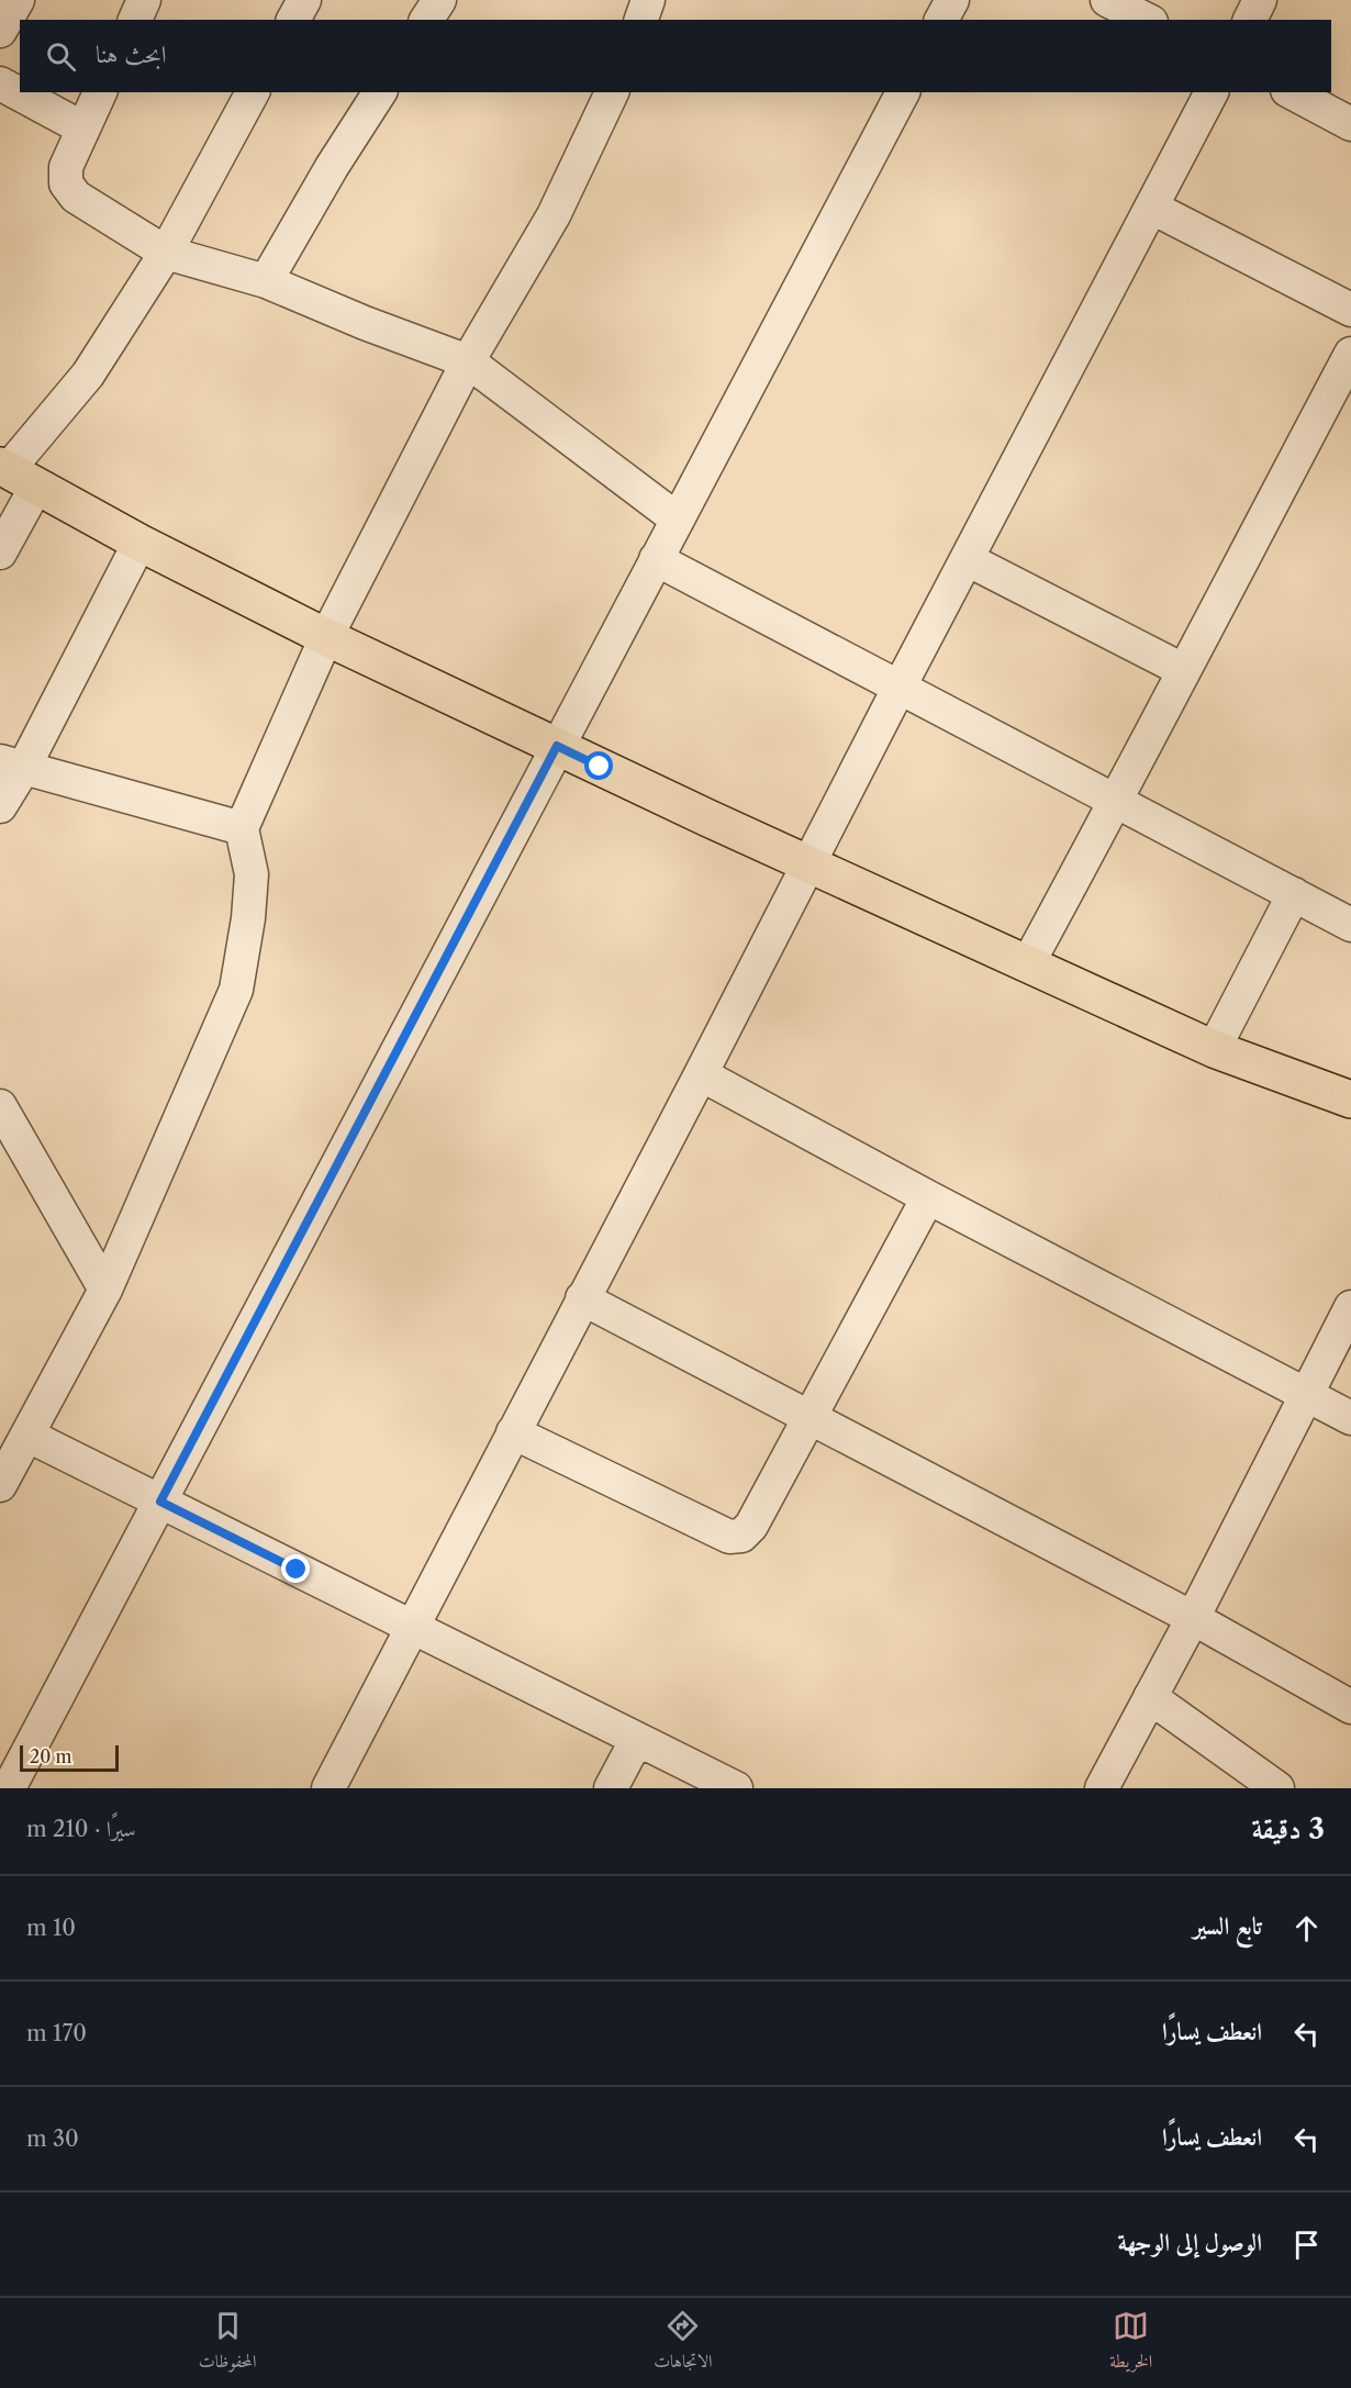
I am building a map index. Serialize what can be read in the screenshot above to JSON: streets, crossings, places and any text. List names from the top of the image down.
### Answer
{
  "scale_bar": "20 m",
  "page": {
    "search": "ابحث هنا",
    "scale": "20 m",
    "heading": ["3 دقيقة", "سيرًا · 210 m"],
    "list": [
      ["تابع السير", "10 m"],
      ["انعطف يسارًا", "170 m"],
      ["انعطف يسارًا", "30 m"],
      "الوصول إلى الوجهة"
    ],
    "nav": ["الخريطة", "الاتجاهات", "المحفوظات"]
  }
}
